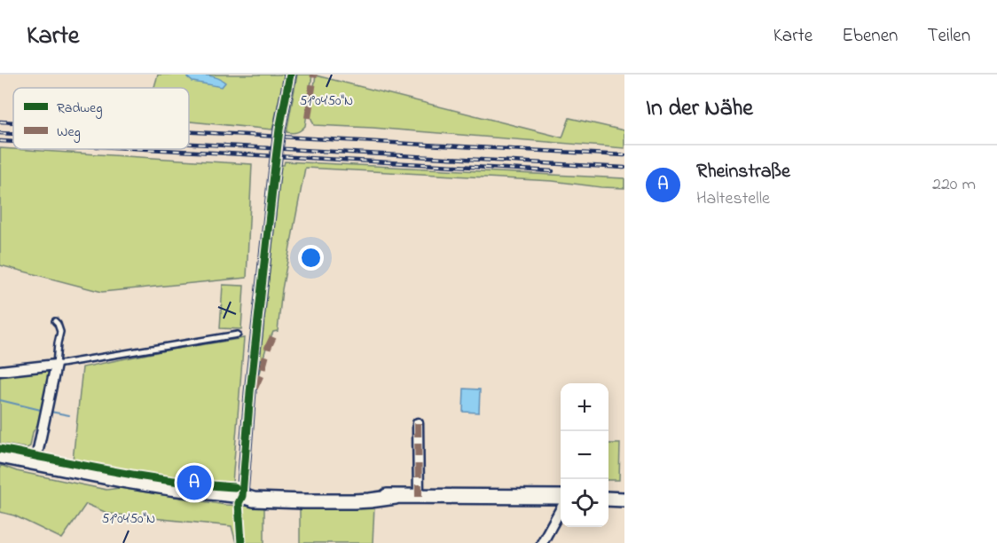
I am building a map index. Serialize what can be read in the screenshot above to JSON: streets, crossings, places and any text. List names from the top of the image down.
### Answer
{
  "legend": ["Radweg", "Weg"],
  "page": {
    "header": "Karte",
    "nav": ["Karte", "Ebenen", "Teilen"],
    "heading": "In der Nähe",
    "list": [
      {
        "mark": "A",
        "name": "Rheinstraße",
        "note": "Haltestelle",
        "value": "220 m"
      }
    ],
    "map_buttons": ["+", "−"],
    "pins": "A"
  },
  "coordinates": ["51°04'50\"N"]
}
